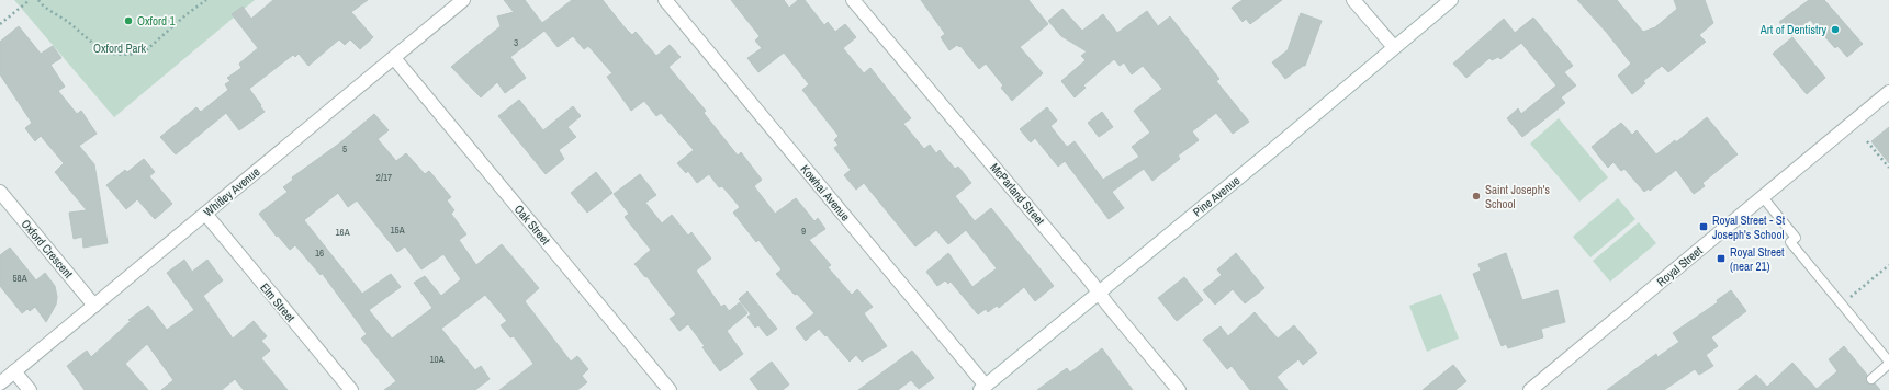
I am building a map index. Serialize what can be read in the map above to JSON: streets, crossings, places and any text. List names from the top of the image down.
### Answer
{
  "streets": {
    "street": [
      "Whitley Avenue",
      "Kowhai Avenue",
      "McParland Street",
      "Pine Avenue",
      "Oak Street",
      "Oxford Crescent",
      "Royal Street",
      "Elm Street"
    ]
  },
  "crossings": [
    ["Whitley Avenue", "Oak Street"],
    ["Whitley Avenue", "Oxford Crescent"],
    ["Whitley Avenue", "Elm Street"],
    ["Kowhai Avenue", "Pine Avenue"],
    ["McParland Street", "Pine Avenue"]
  ],
  "parks": ["Oxford Park"],
  "places": {
    "other": ["Oxford 1", "Art of Dentistry", "Saint Joseph's School"],
    "transit": ["Royal Street - St Joseph's School", "Royal Street (near 21)"]
  },
  "house_numbers": [
    "3",
    "5",
    "2/17",
    "15A",
    "9",
    "16A",
    "16",
    "58A",
    "10A"
  ]
}
